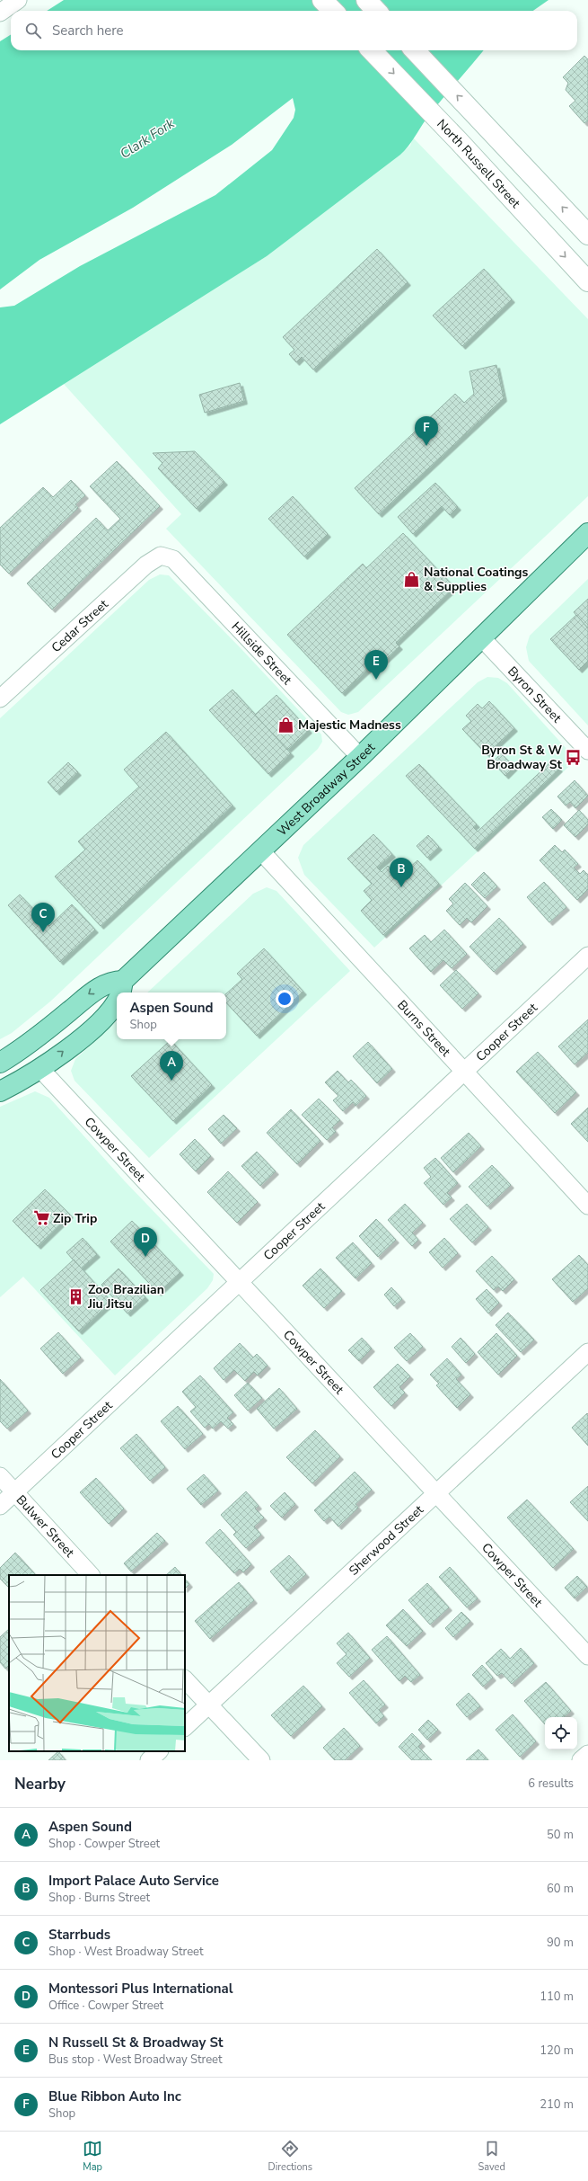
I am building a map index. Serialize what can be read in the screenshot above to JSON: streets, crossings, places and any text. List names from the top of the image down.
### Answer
{
  "streets": {
    "main road": ["North Russell Street", "West Broadway Street"],
    "street": [
      "Cedar Street",
      "Hillside Street",
      "Byron Street",
      "Burns Street",
      "Cooper Street",
      "Cowper Street",
      "Bulwer Street",
      "Sherwood Street"
    ]
  },
  "crossings": [
    ["Cedar Street", "Hillside Street"],
    ["Hillside Street", "West Broadway Street"],
    ["Byron Street", "West Broadway Street"],
    ["West Broadway Street", "Burns Street"],
    ["West Broadway Street", "Cowper Street"],
    ["Burns Street", "Cooper Street"],
    ["Cooper Street", "Cowper Street"],
    ["Cooper Street", "Bulwer Street"],
    ["Cowper Street", "Sherwood Street"]
  ],
  "water": ["Clark Fork"],
  "places": {
    "shop": ["National Coatings & Supplies", "Majestic Madness"],
    "bus stop": ["Byron St & W Broadway St"],
    "supermarket": ["Zip Trip"],
    "building": ["Zoo Brazilian Jiu Jitsu"]
  },
  "page": {
    "search": "Search here",
    "pins": [
      "F",
      "E",
      "B",
      "C",
      "A",
      "D"
    ],
    "popup": ["Aspen Sound", "Shop"],
    "heading": ["Nearby", "6 results"],
    "list": [
      {
        "mark": "A",
        "name": "Aspen Sound",
        "note": "Shop · Cowper Street",
        "value": "50 m"
      },
      {
        "mark": "B",
        "name": "Import Palace Auto Service",
        "note": "Shop · Burns Street",
        "value": "60 m"
      },
      {
        "mark": "C",
        "name": "Starrbuds",
        "note": "Shop · West Broadway Street",
        "value": "90 m"
      },
      {
        "mark": "D",
        "name": "Montessori Plus International",
        "note": "Office · Cowper Street",
        "value": "110 m"
      },
      {
        "mark": "E",
        "name": "N Russell St & Broadway St",
        "note": "Bus stop · West Broadway Street",
        "value": "120 m"
      },
      {
        "mark": "F",
        "name": "Blue Ribbon Auto Inc",
        "note": "Shop",
        "value": "210 m"
      }
    ],
    "nav": ["Map", "Directions", "Saved"]
  }
}
